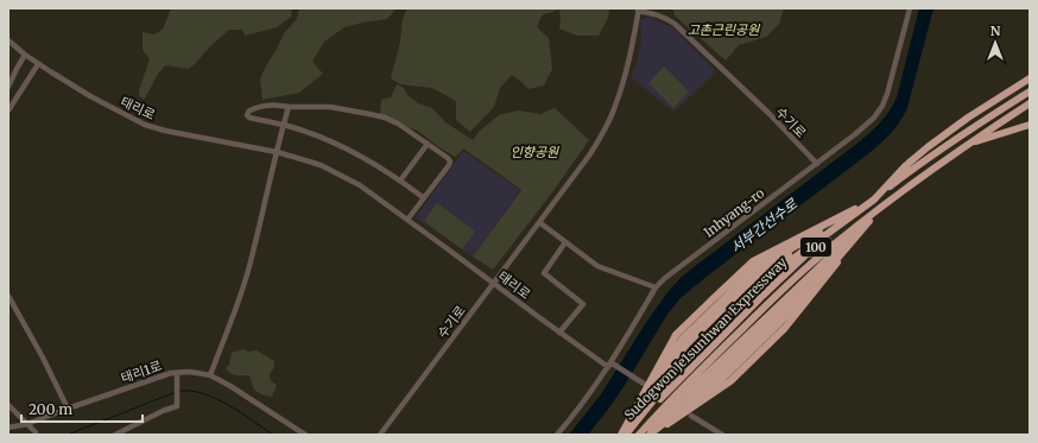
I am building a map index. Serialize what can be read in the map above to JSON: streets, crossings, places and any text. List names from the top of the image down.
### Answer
{
  "streets": {
    "highway": ["100", "Sudogwon Je1sunhwan Expressway"],
    "street": [
      "태리로",
      "수기로",
      "Inhyang-ro",
      "태리1로"
    ]
  },
  "crossings": [
    ["태리로", "수기로"],
    ["태리로", "Inhyang-ro"],
    ["수기로", "Inhyang-ro"]
  ],
  "water": ["서부간선수로"],
  "parks": ["고촌근린공원", "인향공원"],
  "scale_bar": "200 m",
  "north": "top"
}
